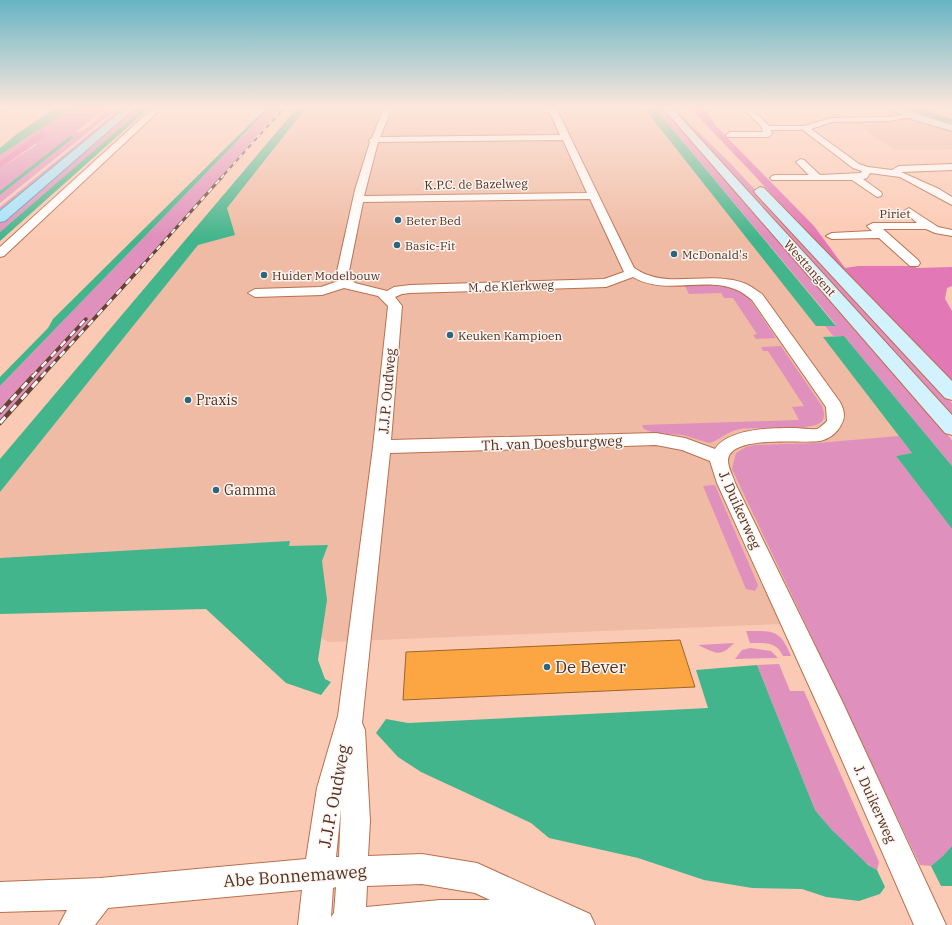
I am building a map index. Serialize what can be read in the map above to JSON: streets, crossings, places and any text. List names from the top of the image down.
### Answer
{
  "streets": {
    "main road": ["Westtangent"],
    "street": [
      "K.P.C. de Bazelweg",
      "Piriet",
      "M. de Klerkweg",
      "J.J.P. Oudweg",
      "Th. van Doesburgweg",
      "J. Duikerweg",
      "Abe Bonnemaweg"
    ]
  },
  "crossings": [
    ["M. de Klerkweg", "J.J.P. Oudweg"],
    ["M. de Klerkweg", "J. Duikerweg"],
    ["J.J.P. Oudweg", "Th. van Doesburgweg"],
    ["J.J.P. Oudweg", "Abe Bonnemaweg"],
    ["Th. van Doesburgweg", "J. Duikerweg"]
  ],
  "places": [
    "Beter Bed",
    "Basic-Fit",
    "McDonald's",
    "Huider Modelbouw",
    "Keuken Kampioen",
    "Praxis",
    "Gamma",
    "De Bever"
  ]
}
